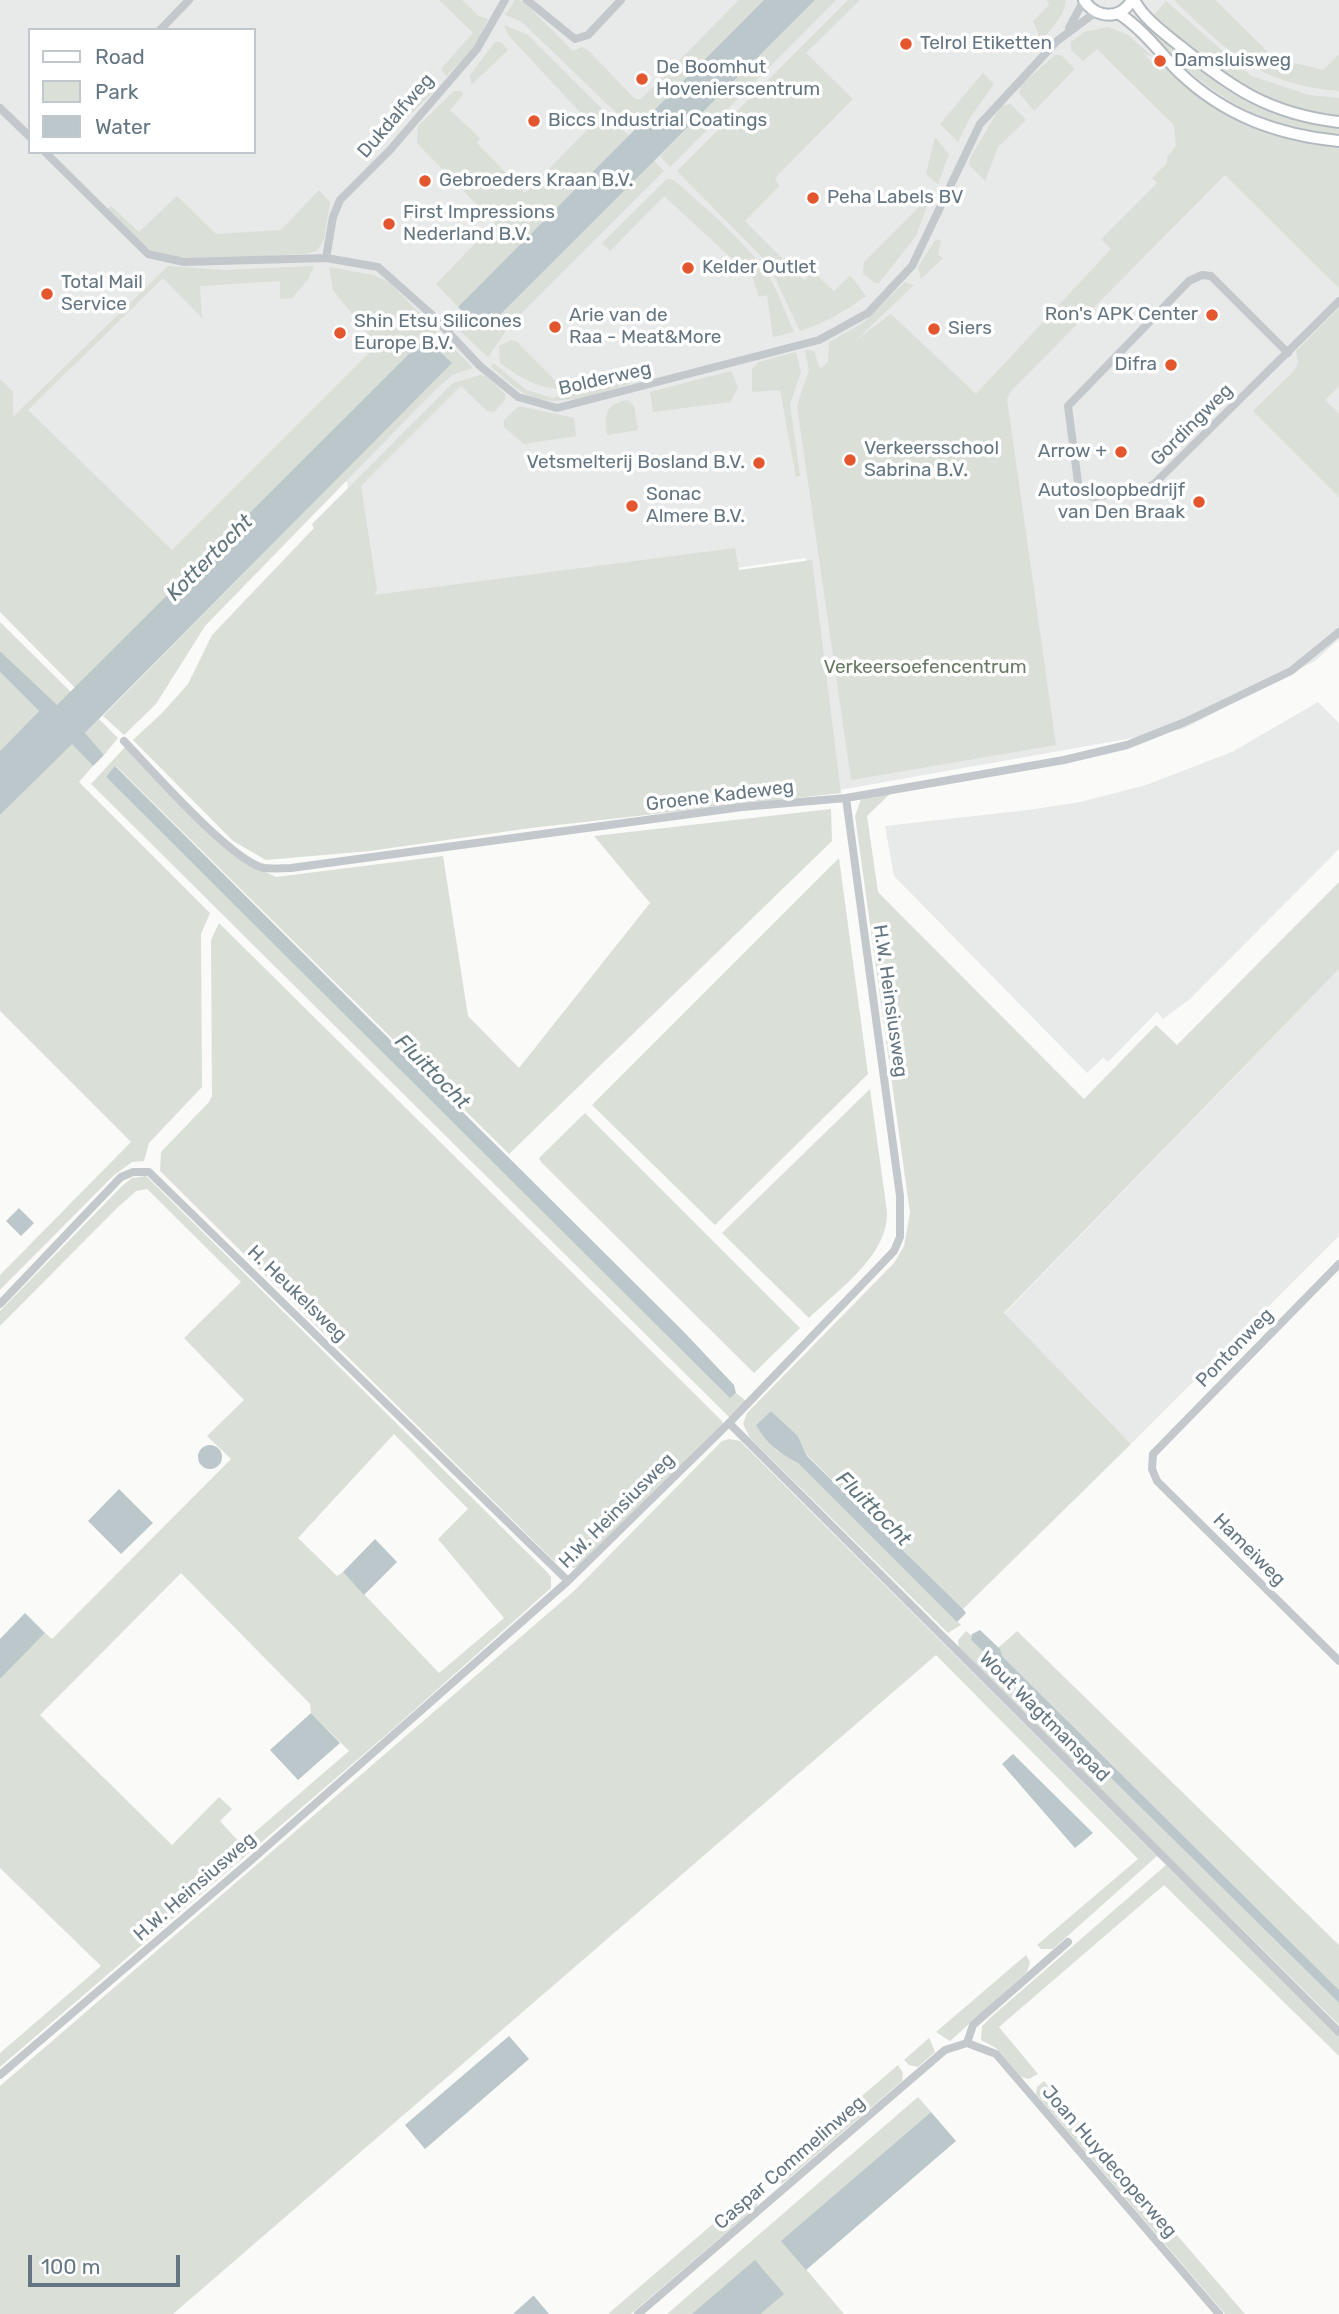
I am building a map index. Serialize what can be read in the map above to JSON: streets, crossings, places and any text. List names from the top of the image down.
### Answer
{
  "streets": {
    "street": [
      "Dukdalfweg",
      "Bolderweg",
      "Gordingweg",
      "Groene Kadeweg",
      "H.W. Heinsiusweg",
      "H. Heukelsweg",
      "Pontonweg",
      "Hameiweg",
      "Wout Wagtmanspad",
      "Joan Huydecoperweg",
      "Caspar Commelinweg"
    ]
  },
  "crossings": [
    ["Dukdalfweg", "Bolderweg"],
    ["Groene Kadeweg", "H.W. Heinsiusweg"],
    ["H.W. Heinsiusweg", "H. Heukelsweg"],
    ["H.W. Heinsiusweg", "Wout Wagtmanspad"],
    ["Pontonweg", "Hameiweg"],
    ["Joan Huydecoperweg", "Caspar Commelinweg"]
  ],
  "water": ["Kottertocht", "Fluittocht"],
  "parks": ["Verkeersoefencentrum"],
  "places": [
    "Telrol Etiketten",
    "Damsluisweg",
    "De Boomhut Hovenierscentrum",
    "Biccs Industrial Coatings",
    "Gebroeders Kraan B.V.",
    "Peha Labels BV",
    "First Impressions Nederland B.V.",
    "Kelder Outlet",
    "Total Mail Service",
    "Ron's APK Center",
    "Arie van de Raa - Meat&More",
    "Siers",
    "Shin Etsu Silicones Europe B.V.",
    "Difra",
    "Arrow +",
    "Verkeersschool Sabrina B.V.",
    "Vetsmelterij Bosland B.V.",
    "Autosloopbedrijf van Den Braak",
    "Sonac Almere B.V."
  ],
  "legend": ["Road", "Park", "Water"],
  "scale_bar": "100 m"
}
